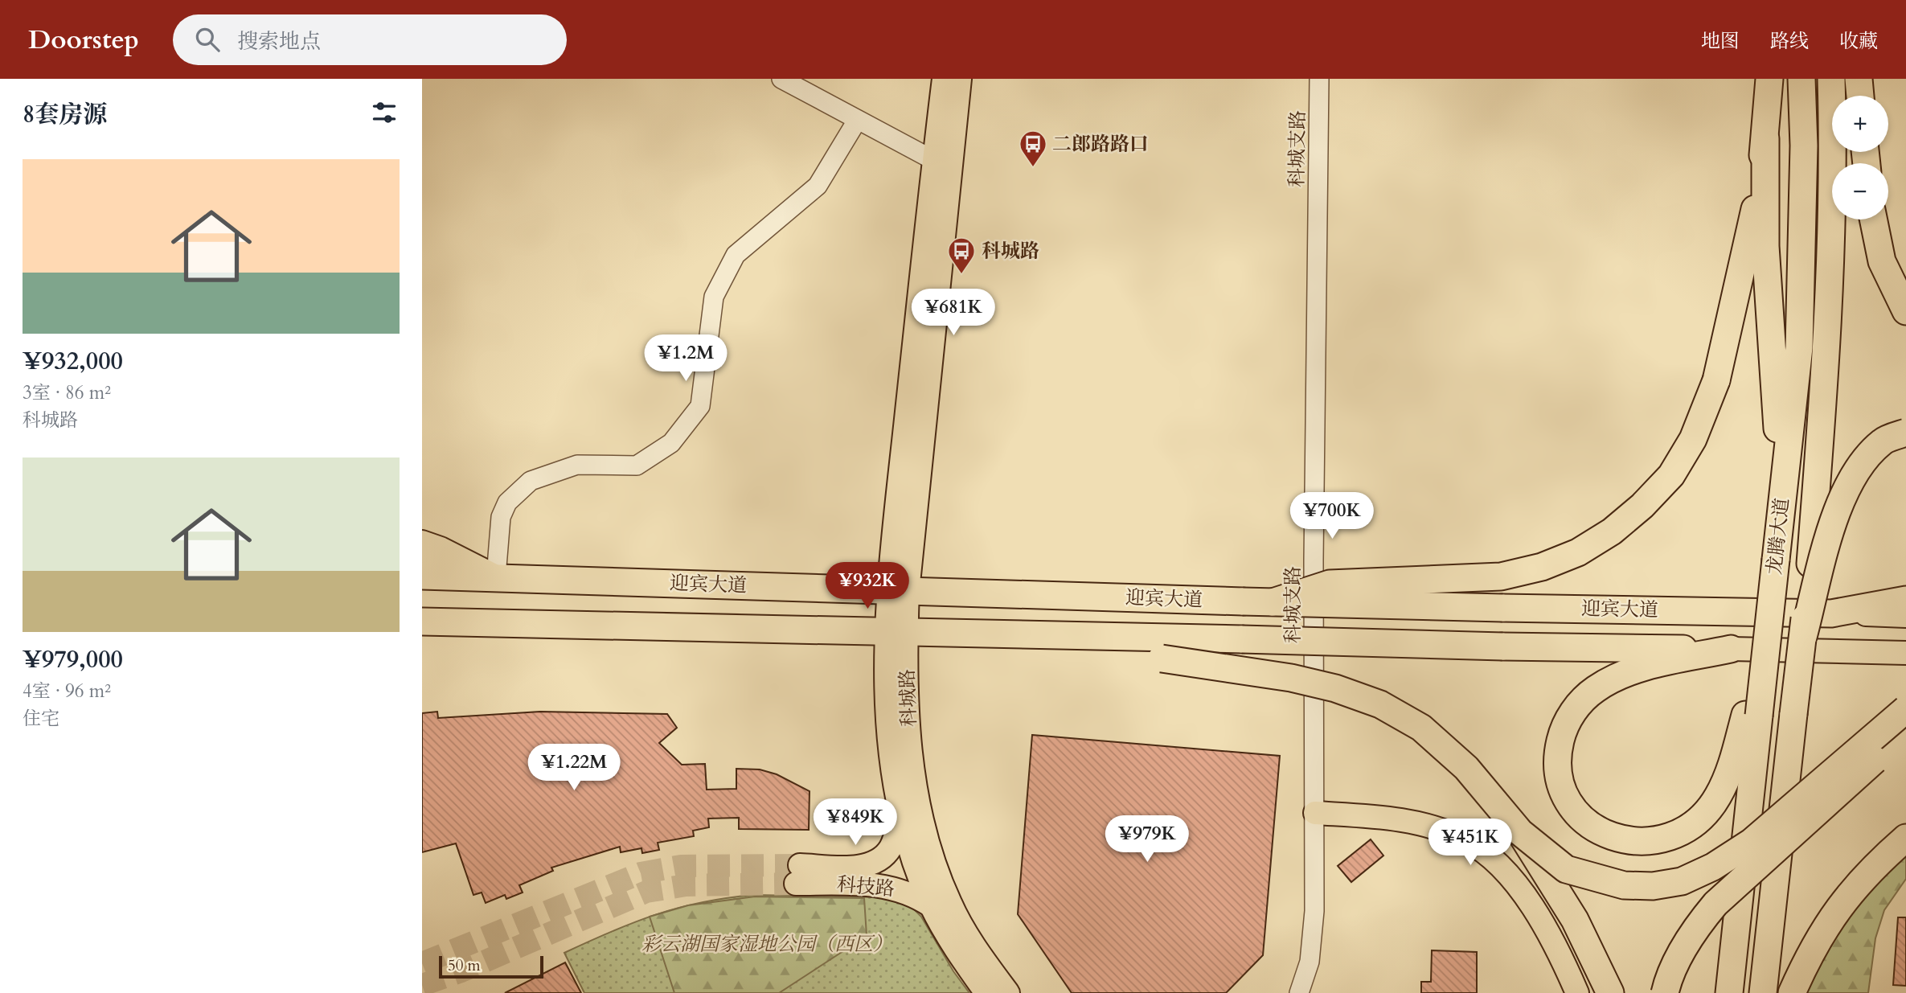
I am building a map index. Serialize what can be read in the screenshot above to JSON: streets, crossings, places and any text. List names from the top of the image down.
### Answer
{
  "streets": {
    "highway": ["龙腾大道", "迎宾大道"],
    "main road": ["科城路", "科技路"],
    "street": ["科城支路"]
  },
  "crossings": [
    ["迎宾大道", "科城路"],
    ["科城路", "科技路"]
  ],
  "parks": ["彩云湖国家湿地公园（西区）"],
  "places": {
    "bus stop": ["二郎路路口", "科城路"]
  },
  "scale_bar": "50 m",
  "page": {
    "header": "Doorstep",
    "search": "搜索地点",
    "nav": ["地图", "路线", "收藏"],
    "heading": "8套房源",
    "map_buttons": ["+", "−"],
    "list": [
      {
        "name": "¥932,000",
        "note": "3室 · 86 m² · 科城路"
      },
      {
        "name": "¥979,000",
        "note": "4室 · 96 m² · 住宅"
      }
    ],
    "price": [
      "¥681K",
      "¥1.2M",
      "¥700K",
      "¥932K",
      "¥1.22M",
      "¥849K",
      "¥979K",
      "¥451K"
    ],
    "scale": "50 m"
  }
}
